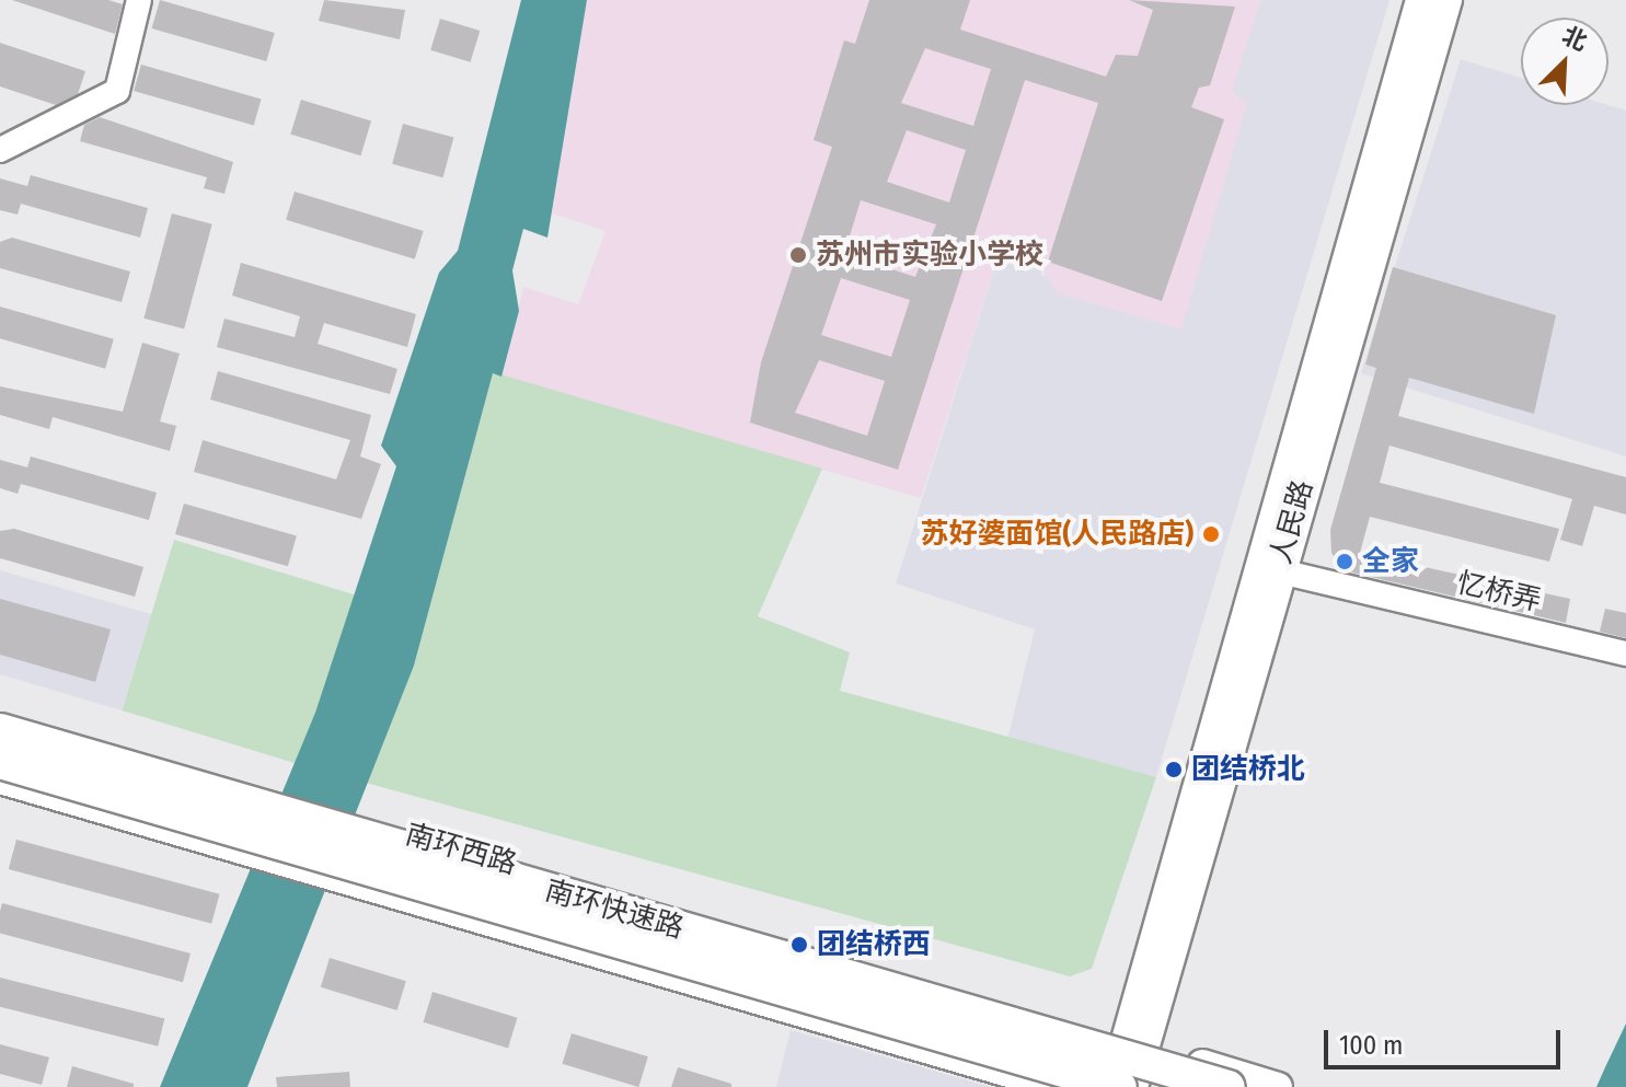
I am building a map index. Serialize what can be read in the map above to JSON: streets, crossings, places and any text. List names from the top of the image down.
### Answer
{
  "streets": {
    "highway": ["南环快速路"],
    "main road": ["人民路", "南环西路"],
    "street": ["忆桥弄"]
  },
  "crossings": [
    ["人民路", "忆桥弄"],
    ["人民路", "南环西路"]
  ],
  "places": [
    "苏州市实验小学校",
    "苏好婆面馆(人民路店)",
    "全家",
    "团结桥北",
    "团结桥西"
  ],
  "scale_bar": "100 m",
  "north": "top right"
}
